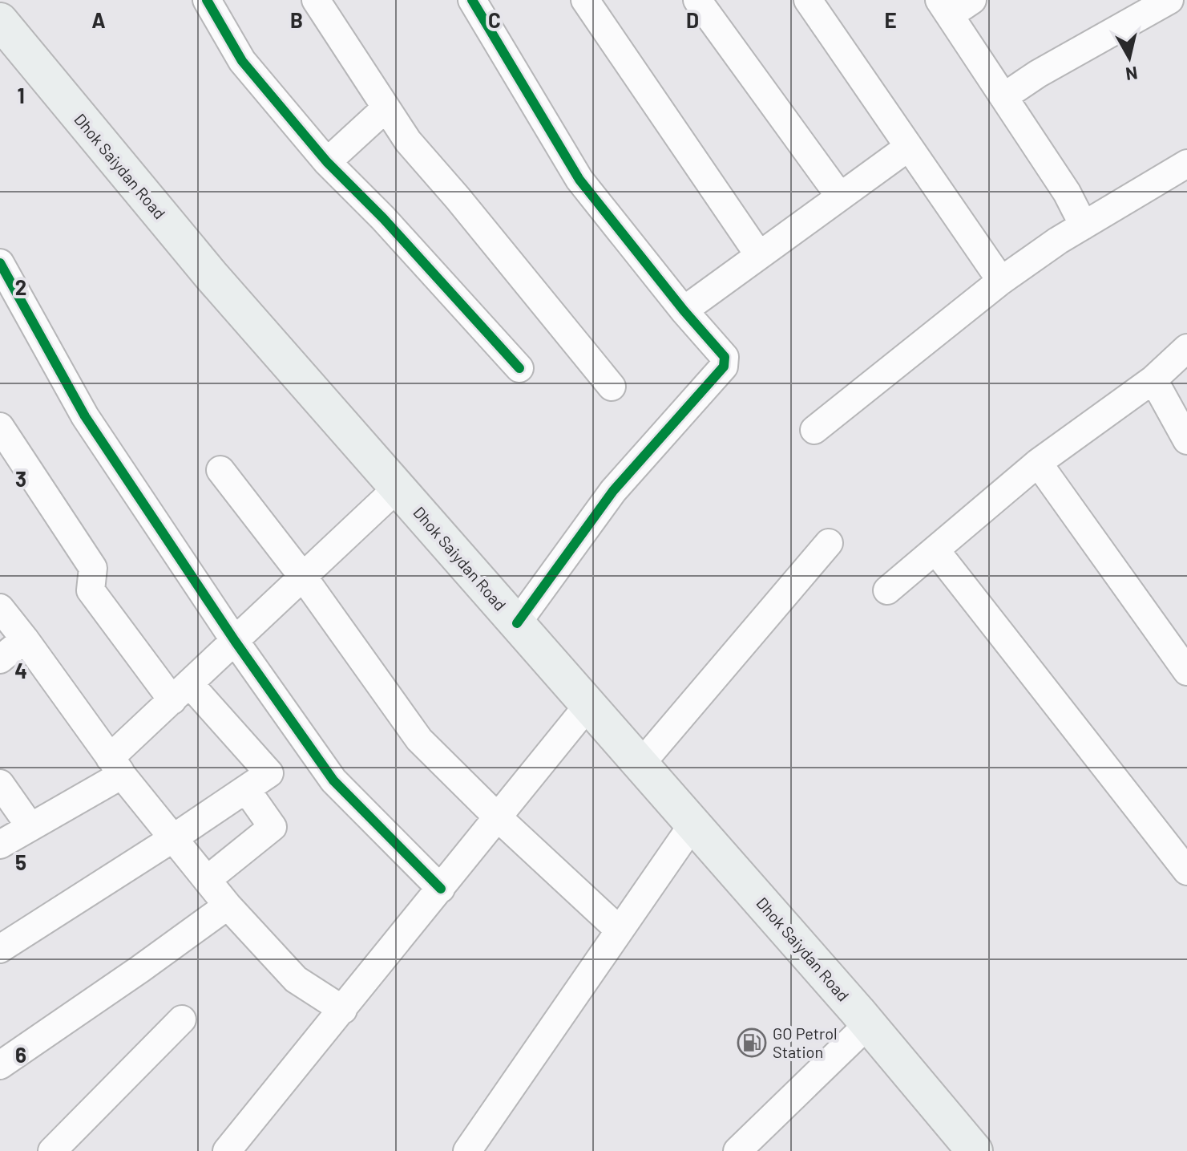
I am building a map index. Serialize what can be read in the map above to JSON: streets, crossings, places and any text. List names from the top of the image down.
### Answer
{
  "streets": {
    "main road": ["Dhok Saiydan Road"]
  },
  "places": {
    "fuel station": ["GO Petrol Station"]
  },
  "north": "bottom",
  "grid": {
    "columns": [
      "A",
      "B",
      "C",
      "D",
      "E"
    ],
    "rows": [
      "1",
      "2",
      "3",
      "4",
      "5",
      "6"
    ]
  }
}
